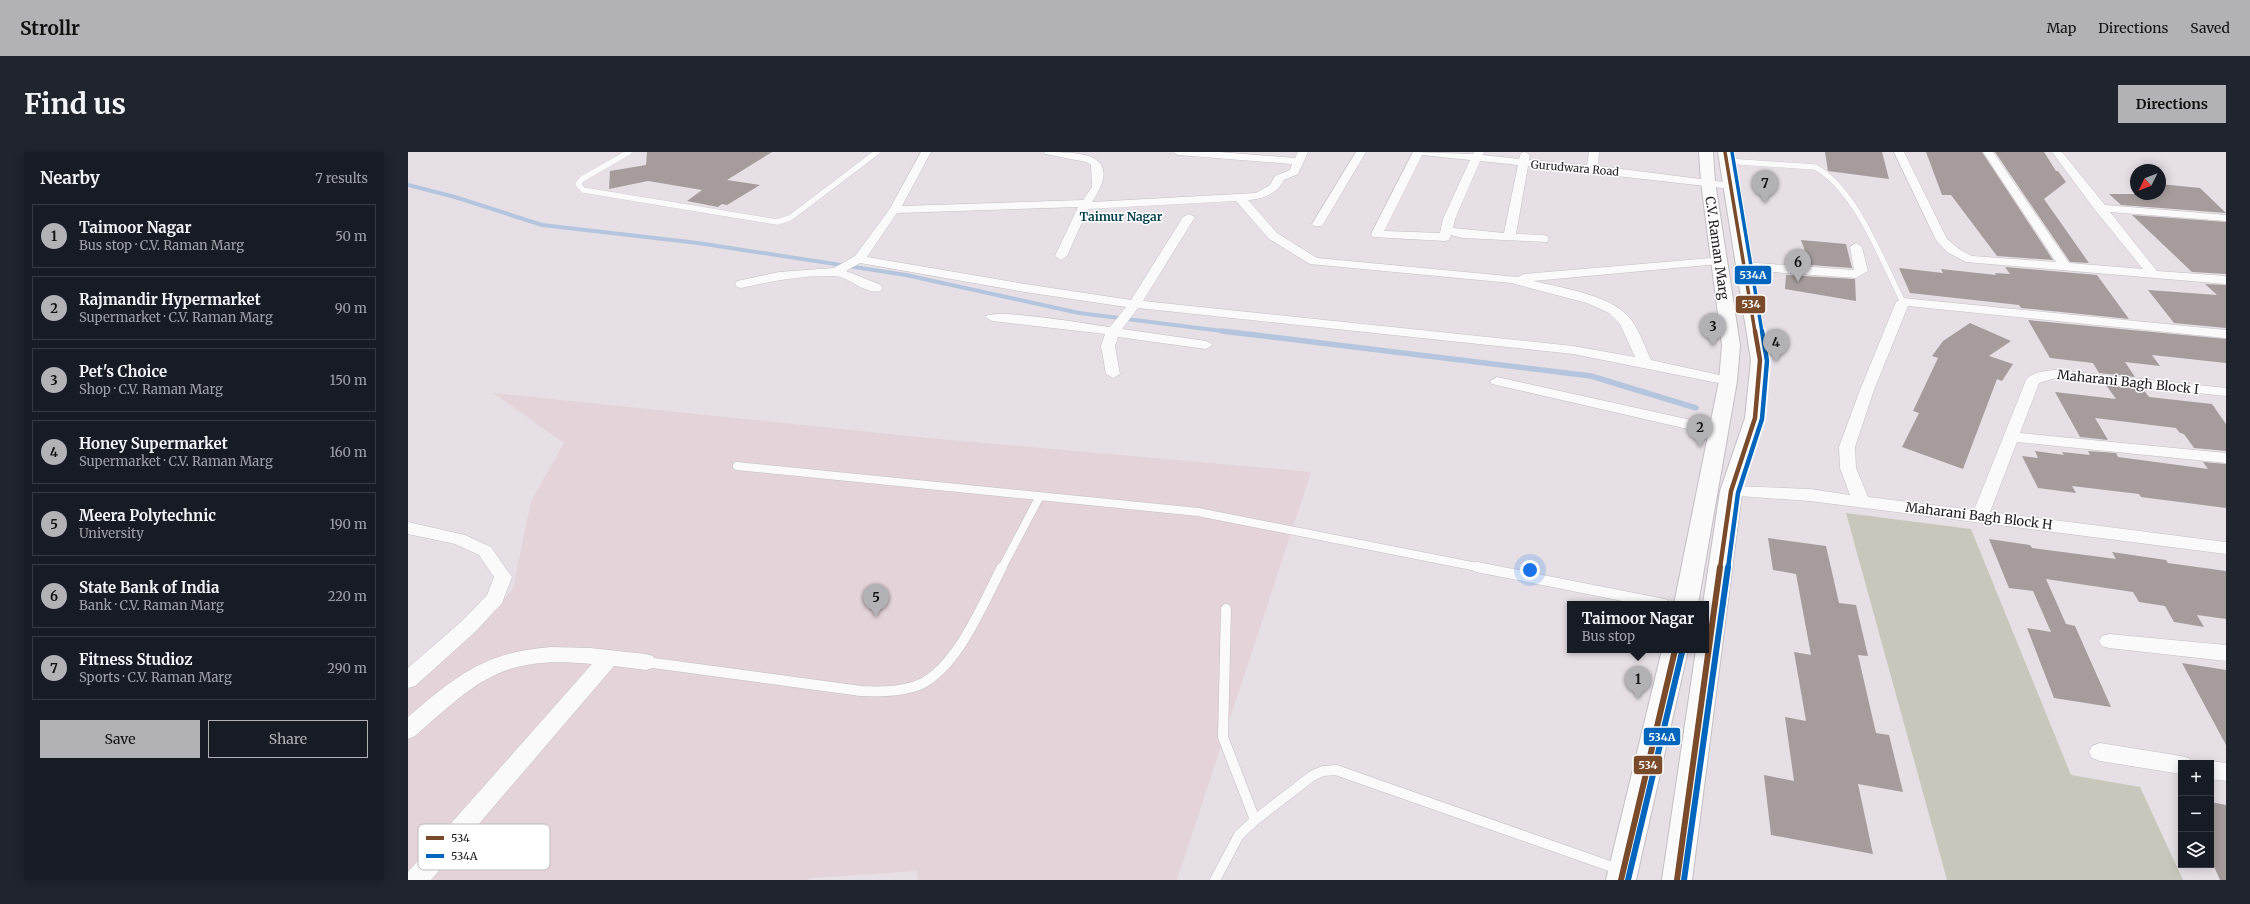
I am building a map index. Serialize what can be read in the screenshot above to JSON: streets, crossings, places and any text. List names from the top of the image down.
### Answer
{
  "streets": {
    "main road": ["C.V. Raman Marg"],
    "street": ["Gurudwara Road", "Maharani Bagh Block I", "Maharani Bagh Block H"]
  },
  "crossings": [
    ["Gurudwara Road", "C.V. Raman Marg"],
    ["C.V. Raman Marg", "Maharani Bagh Block H"],
    ["Maharani Bagh Block I", "Maharani Bagh Block H"]
  ],
  "districts": ["Taimur Nagar"],
  "lines": ["transit line 534", "transit line 534A"],
  "legend": ["534", "534A"],
  "north": "bottom left",
  "page": {
    "header": "Strollr",
    "nav": ["Map", "Directions", "Saved"],
    "buttons": [
      "Directions",
      ["Save", "Share"]
    ],
    "title": "Find us",
    "heading": ["Nearby", "7 results"],
    "pins": [
      "7",
      "6",
      "3",
      "4",
      "2",
      "5",
      "1"
    ],
    "list": [
      {
        "mark": "1",
        "name": "Taimoor Nagar",
        "note": "Bus stop · C.V. Raman Marg",
        "value": "50 m"
      },
      {
        "mark": "2",
        "name": "Rajmandir Hypermarket",
        "note": "Supermarket · C.V. Raman Marg",
        "value": "90 m"
      },
      {
        "mark": "3",
        "name": "Pet's Choice",
        "note": "Shop · C.V. Raman Marg",
        "value": "150 m"
      },
      {
        "mark": "4",
        "name": "Honey Supermarket",
        "note": "Supermarket · C.V. Raman Marg",
        "value": "160 m"
      },
      {
        "mark": "5",
        "name": "Meera Polytechnic",
        "note": "University",
        "value": "190 m"
      },
      {
        "mark": "6",
        "name": "State Bank of India",
        "note": "Bank · C.V. Raman Marg",
        "value": "220 m"
      },
      {
        "mark": "7",
        "name": "Fitness Studioz",
        "note": "Sports · C.V. Raman Marg",
        "value": "290 m"
      }
    ],
    "popup": ["Taimoor Nagar", "Bus stop"],
    "map_buttons": ["+", "−"]
  }
}
